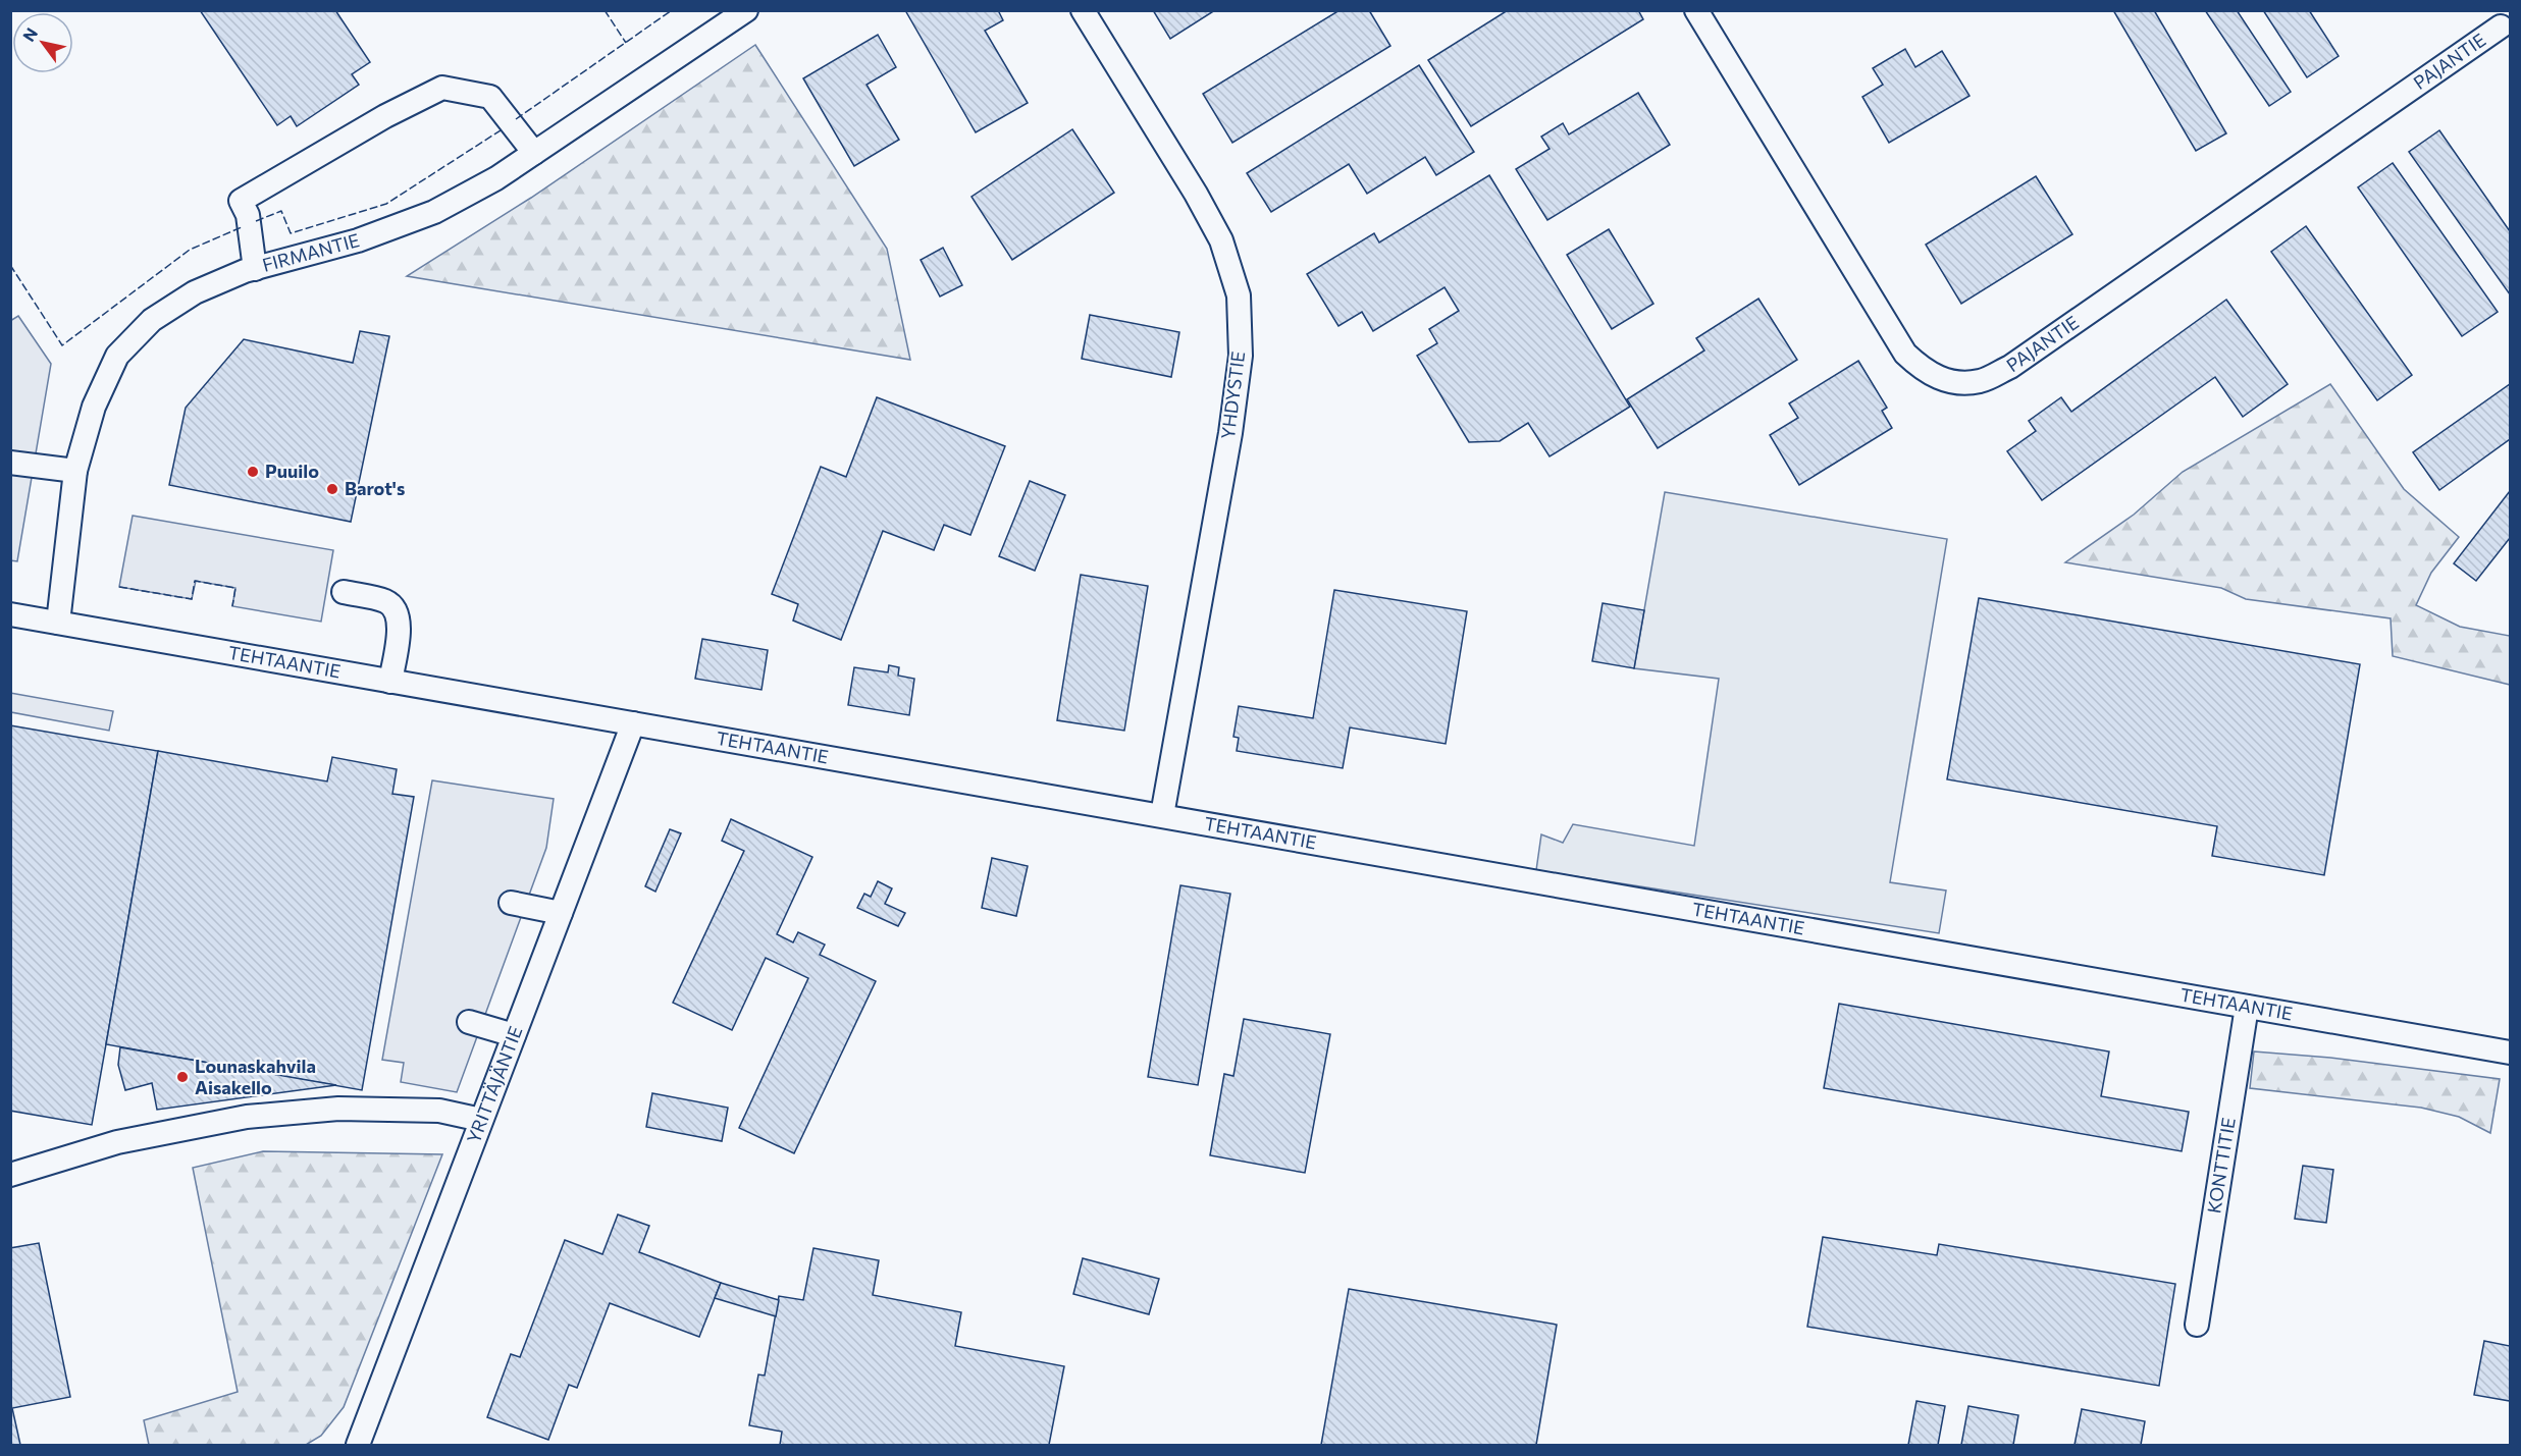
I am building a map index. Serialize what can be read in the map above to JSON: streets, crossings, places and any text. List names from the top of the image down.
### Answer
{
  "streets": {
    "street": [
      "PAJANTIE",
      "FIRMANTIE",
      "YHDYSTIE",
      "TEHTAANTIE",
      "YRITTÄJÄNTIE",
      "KONTTITIE"
    ]
  },
  "crossings": [
    ["FIRMANTIE", "TEHTAANTIE"],
    ["YHDYSTIE", "TEHTAANTIE"],
    ["TEHTAANTIE", "YRITTÄJÄNTIE"],
    ["TEHTAANTIE", "KONTTITIE"]
  ],
  "places": ["Puuilo", "Barot's", "Lounaskahvila Aisakello"],
  "north": "top left"
}
